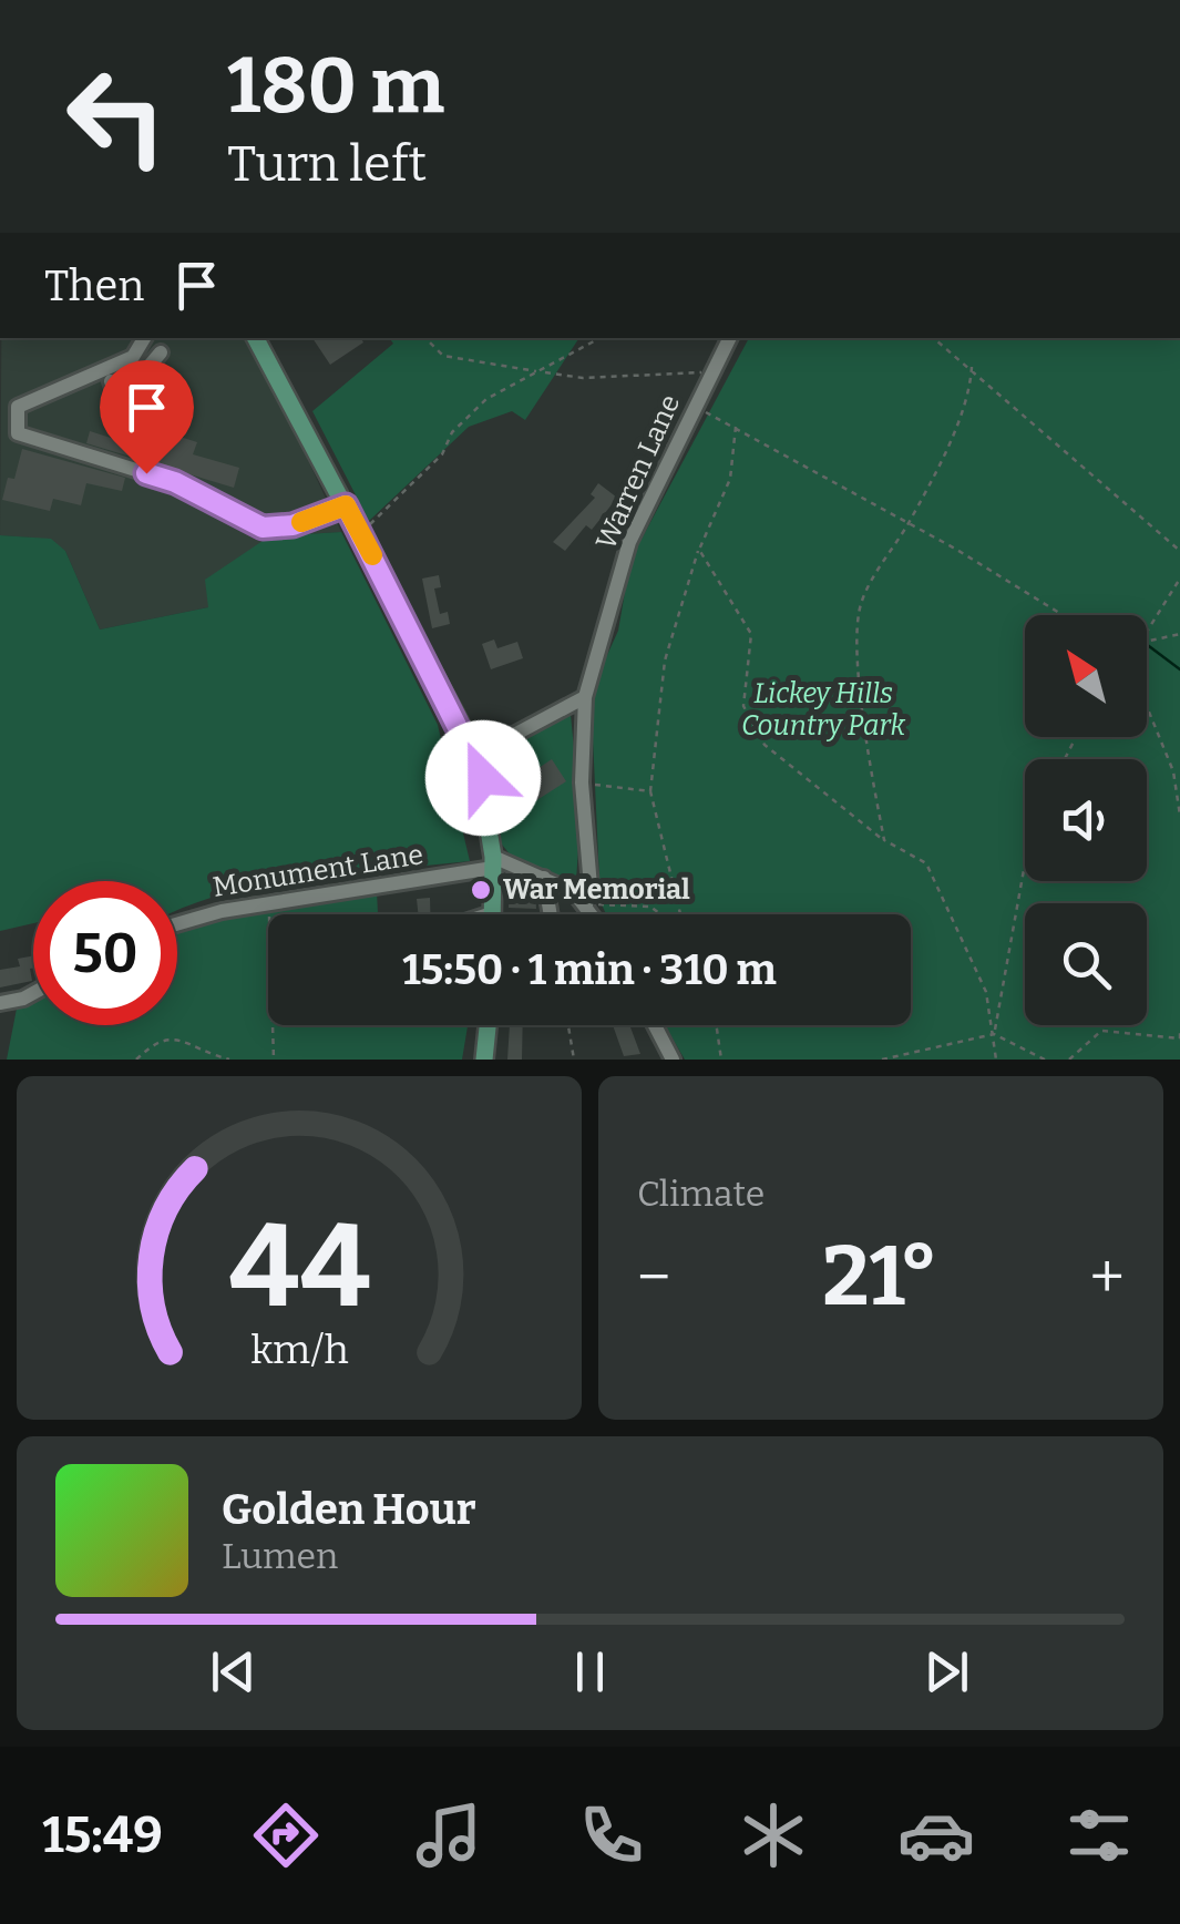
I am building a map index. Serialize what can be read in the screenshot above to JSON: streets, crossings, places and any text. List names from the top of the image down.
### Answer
{
  "streets": {
    "street": ["Warren Lane", "Monument Lane"]
  },
  "parks": ["Lickey Hills Country Park"],
  "places": ["War Memorial"],
  "north": "top left",
  "page": {
    "turn": ["180 m", "Turn left"],
    "then": "Then",
    "limit": "50",
    "trip": "15:50 · 1 min · 310 m",
    "tile": "Climate",
    "heat": ["−", "21°", "+"],
    "song": ["Golden Hour", "Lumen"],
    "tabs": "15:49",
    "gauge": ["44", "km/h"]
  }
}
